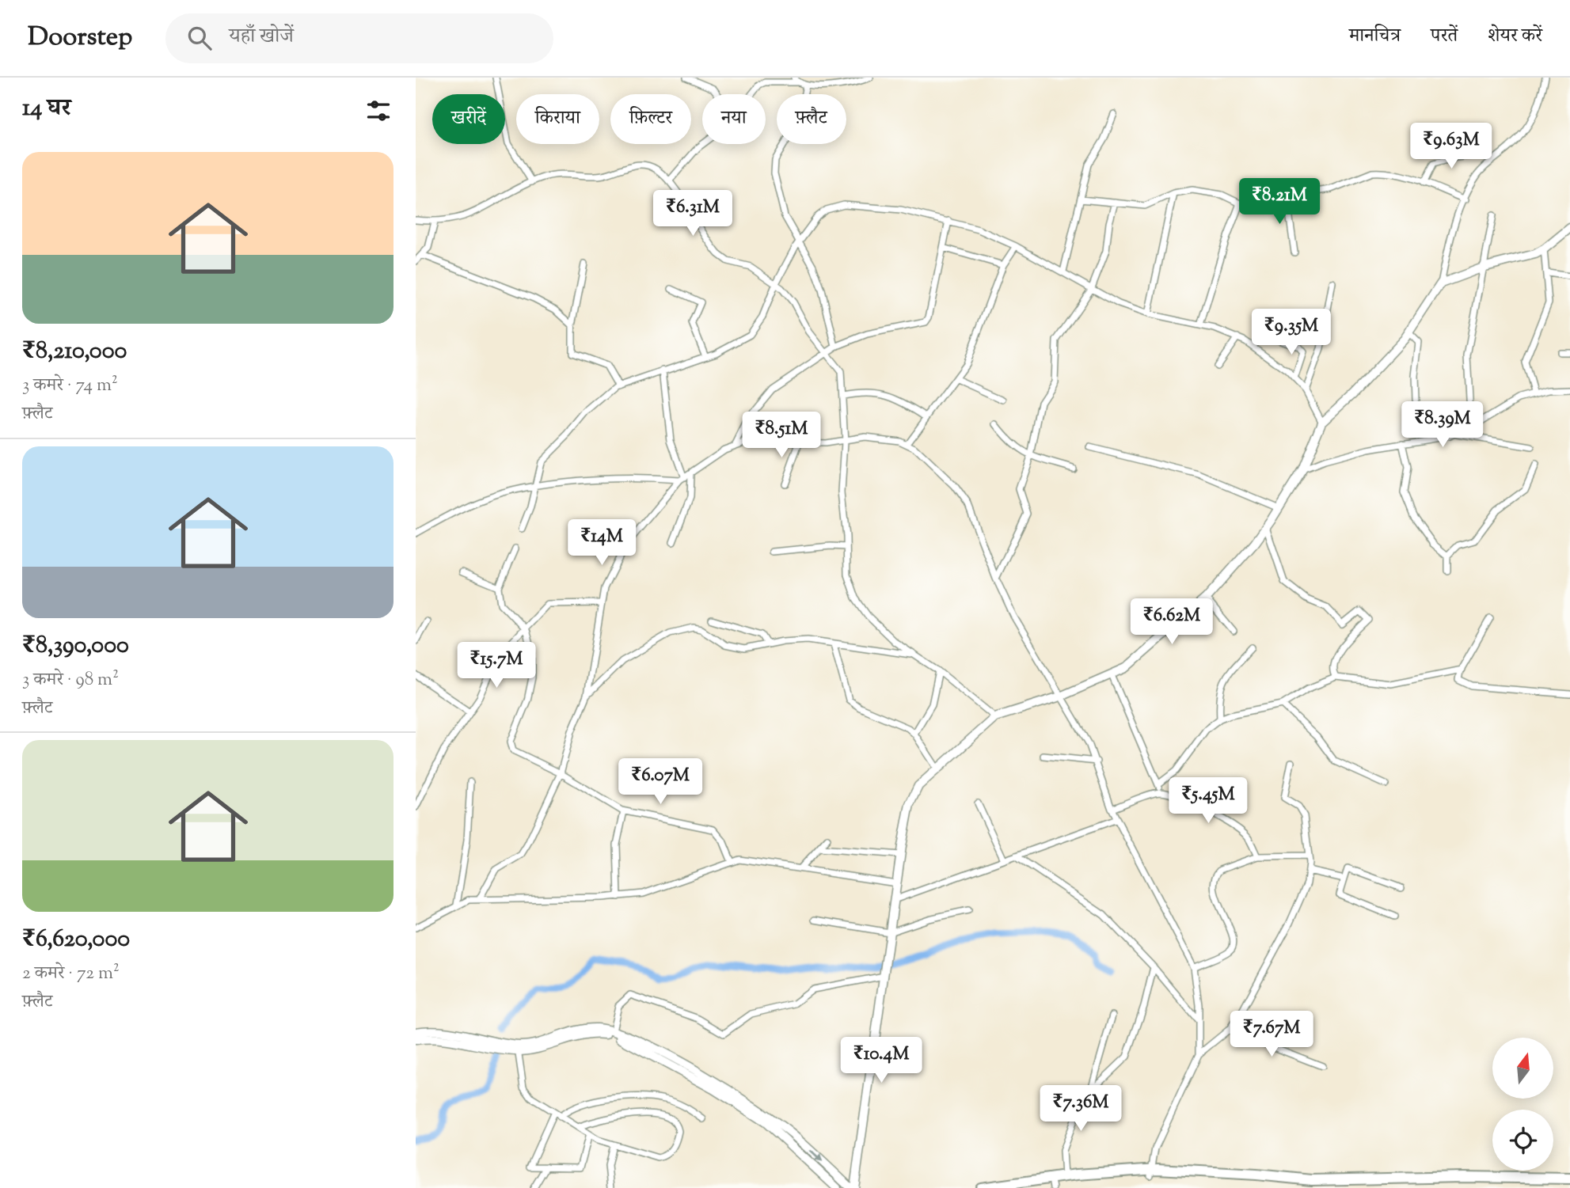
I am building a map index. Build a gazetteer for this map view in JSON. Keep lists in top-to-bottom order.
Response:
{
  "north": "top",
  "page": {
    "header": "Doorstep",
    "search": "यहाँ खोजें",
    "nav": ["मानचित्र", "परतें", "शेयर करें"],
    "heading": "14 घर",
    "chip": [
      "खरीदें",
      "किराया",
      "फ़िल्टर",
      "नया",
      "फ़्लैट"
    ],
    "price": [
      "₹9.63M",
      "₹8.21M",
      "₹6.31M",
      "₹9.35M",
      "₹8.39M",
      "₹8.51M",
      "₹14M",
      "₹6.62M",
      "₹15.7M",
      "₹6.07M",
      "₹5.45M",
      "₹7.67M",
      "₹10.4M",
      "₹7.36M"
    ],
    "list": [
      {
        "name": "₹8,210,000",
        "note": "3 कमरे · 74 m² · फ़्लैट"
      },
      {
        "name": "₹8,390,000",
        "note": "3 कमरे · 98 m² · फ़्लैट"
      },
      {
        "name": "₹6,620,000",
        "note": "2 कमरे · 72 m² · फ़्लैट"
      }
    ]
  }
}
